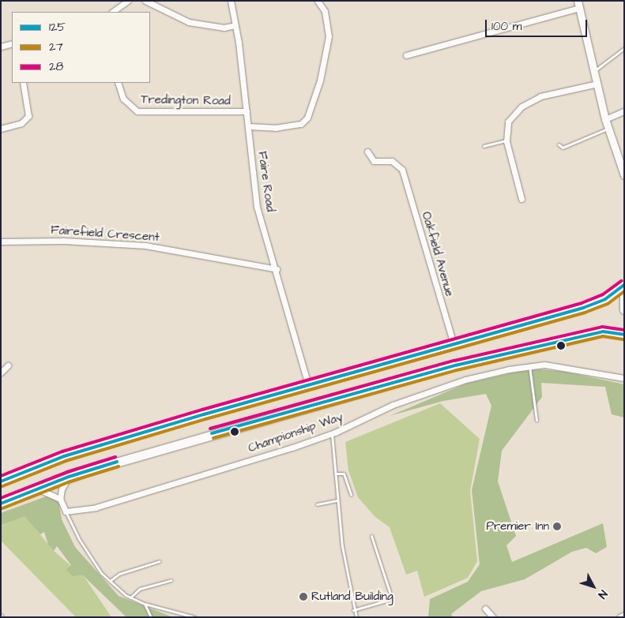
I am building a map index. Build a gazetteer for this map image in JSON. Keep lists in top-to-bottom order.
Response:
{
  "streets": {
    "street": [
      "Tredington Road",
      "Faire Road",
      "Fairefield Crescent",
      "Oakfield Avenue",
      "Championship Way"
    ]
  },
  "crossings": [
    ["Tredington Road", "Faire Road"],
    ["Faire Road", "Fairefield Crescent"]
  ],
  "places": ["Premier Inn", "Rutland Building"],
  "lines": ["transit line 28", "transit line 125", "transit line 27"],
  "legend": ["125", "27", "28"],
  "scale_bar": "100 m",
  "north": "bottom right"
}
